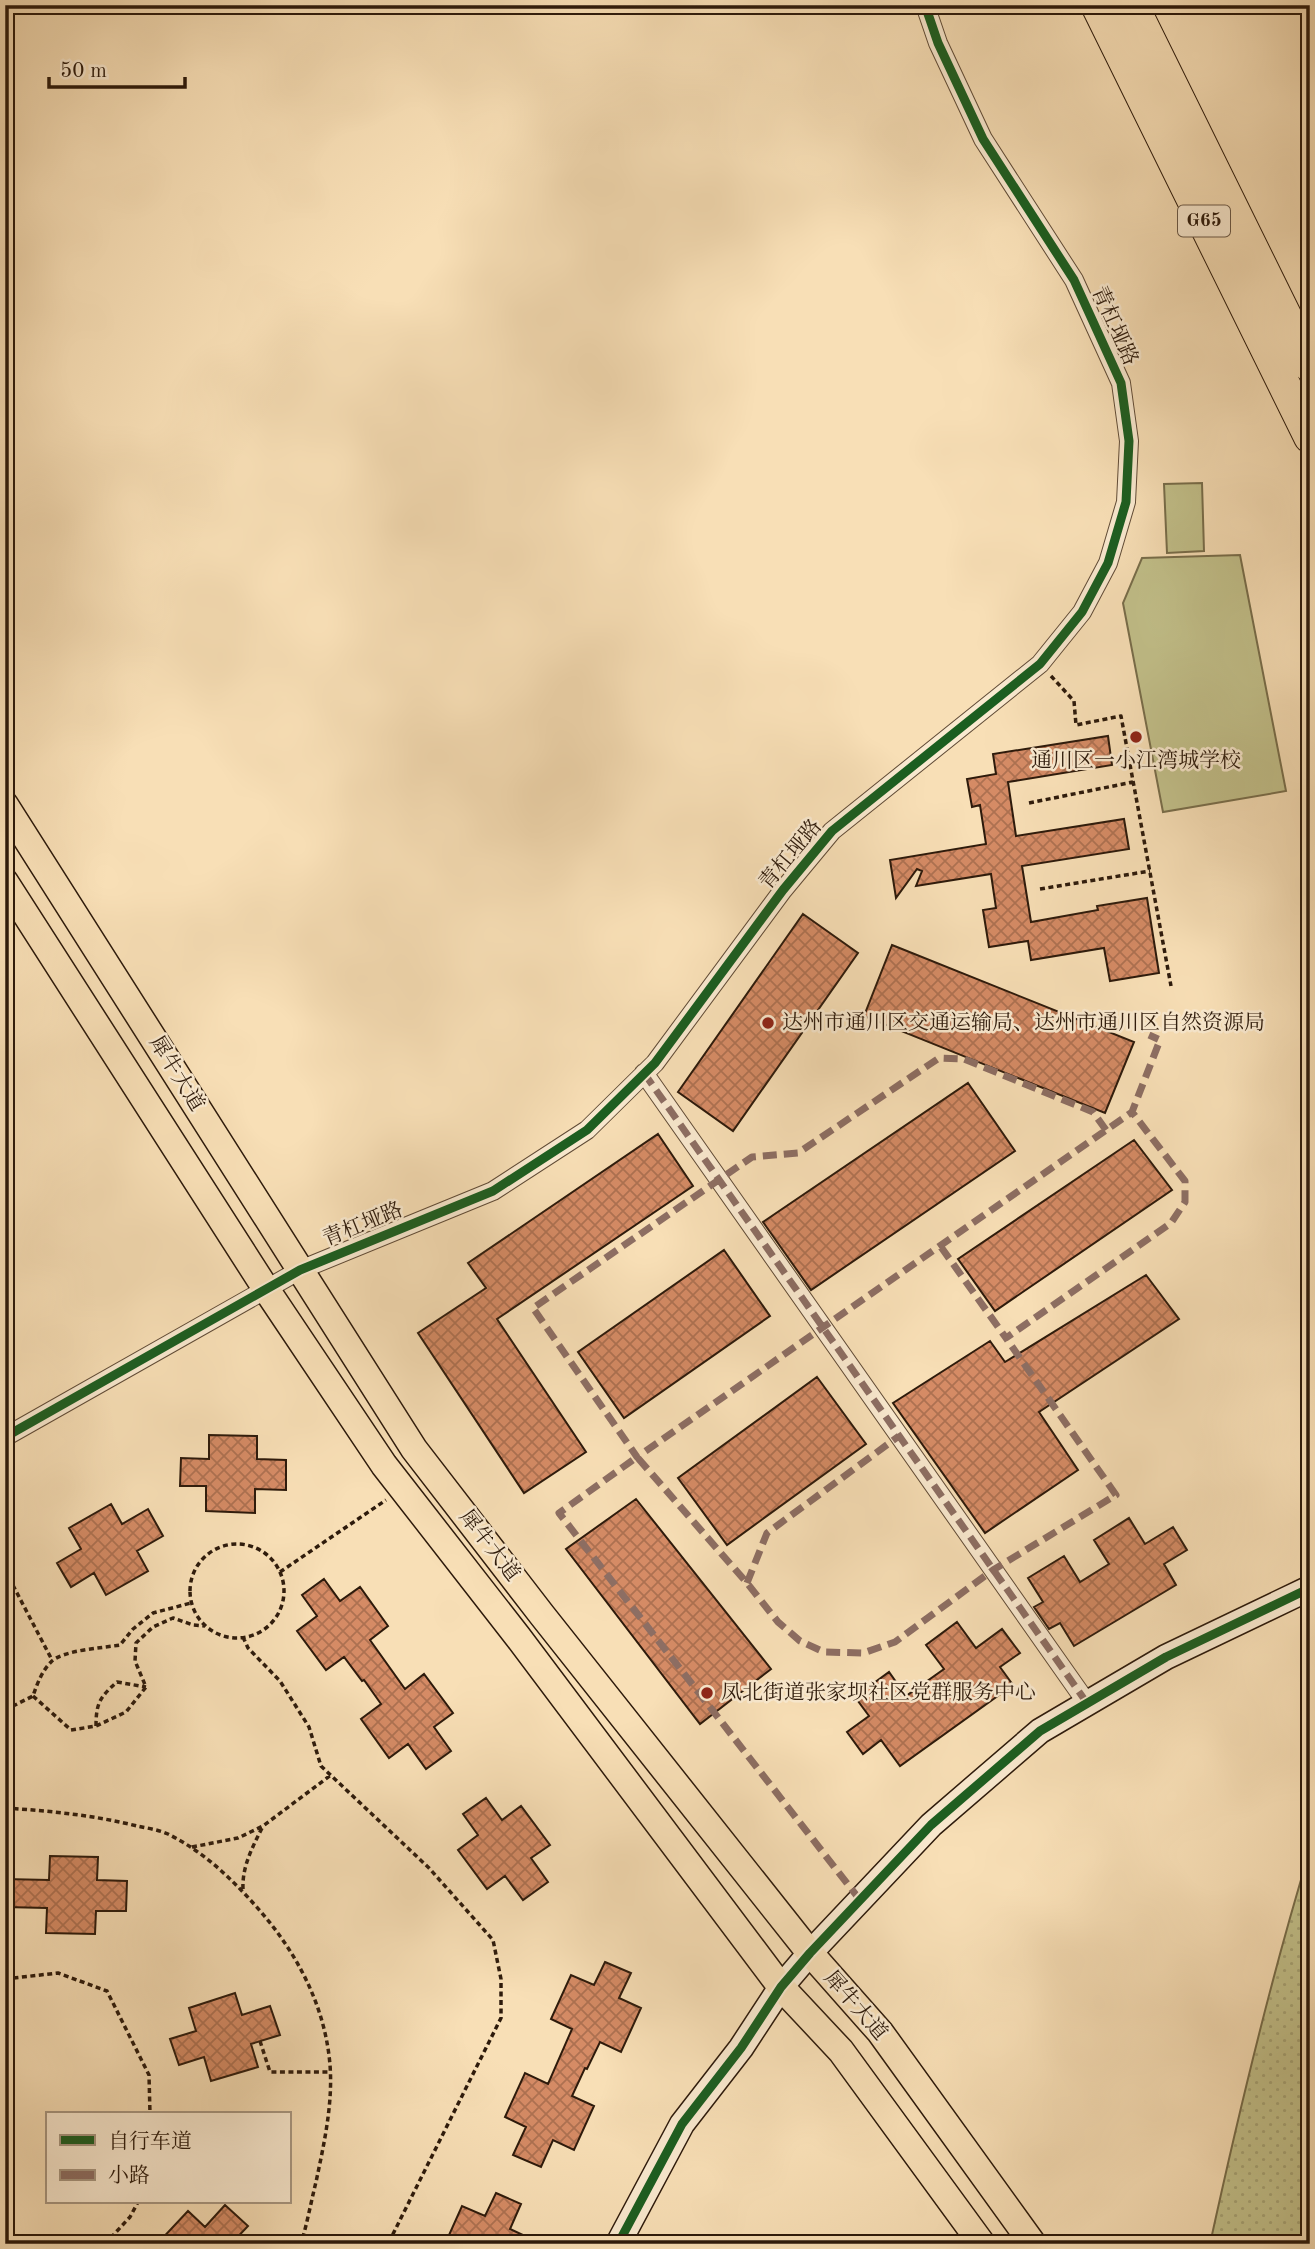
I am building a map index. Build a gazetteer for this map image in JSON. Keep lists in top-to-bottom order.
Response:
{
  "streets": {
    "highway": ["G65"],
    "main road": ["犀牛大道"],
    "street": ["青杠垭路"]
  },
  "crossings": [
    ["青杠垭路", "犀牛大道"]
  ],
  "places": ["通川区一小江湾城学校", "达州市通川区交通运输局、达州市通川区自然资源局", "凤北街道张家坝社区党群服务中心"],
  "legend": ["自行车道", "小路"],
  "scale_bar": "50 m"
}
